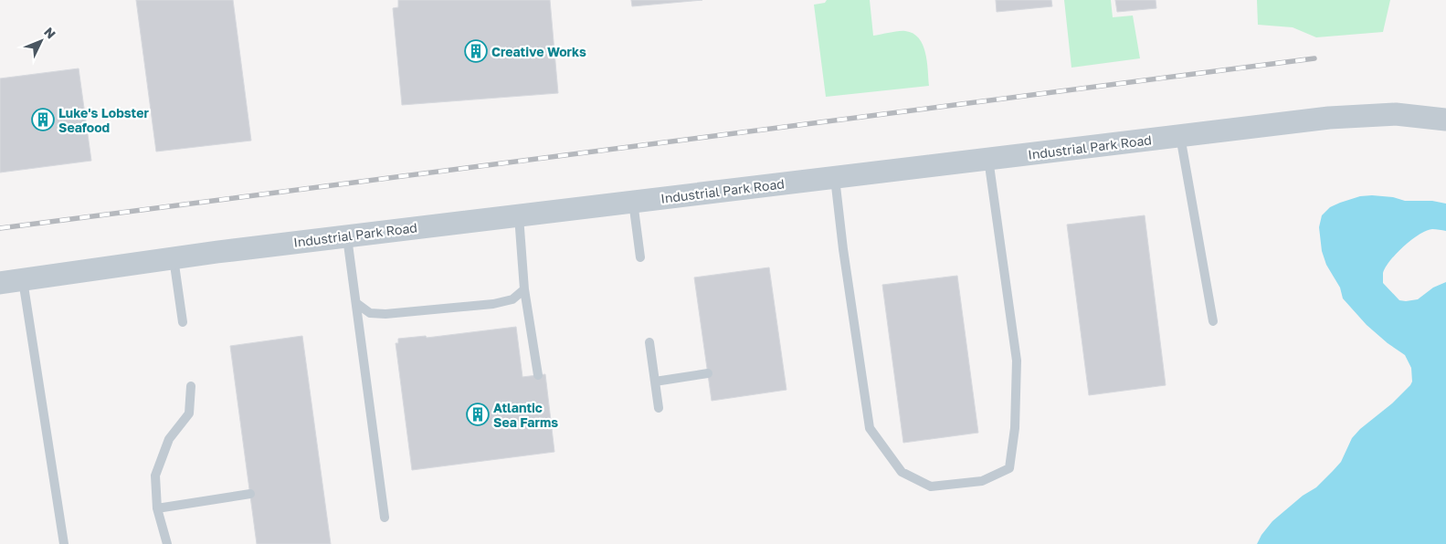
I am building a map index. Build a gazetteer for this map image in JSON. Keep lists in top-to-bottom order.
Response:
{
  "streets": {
    "street": ["Industrial Park Road"]
  },
  "places": {
    "building": ["Creative Works", "Luke's Lobster Seafood", "Atlantic Sea Farms"]
  },
  "north": "top right"
}
